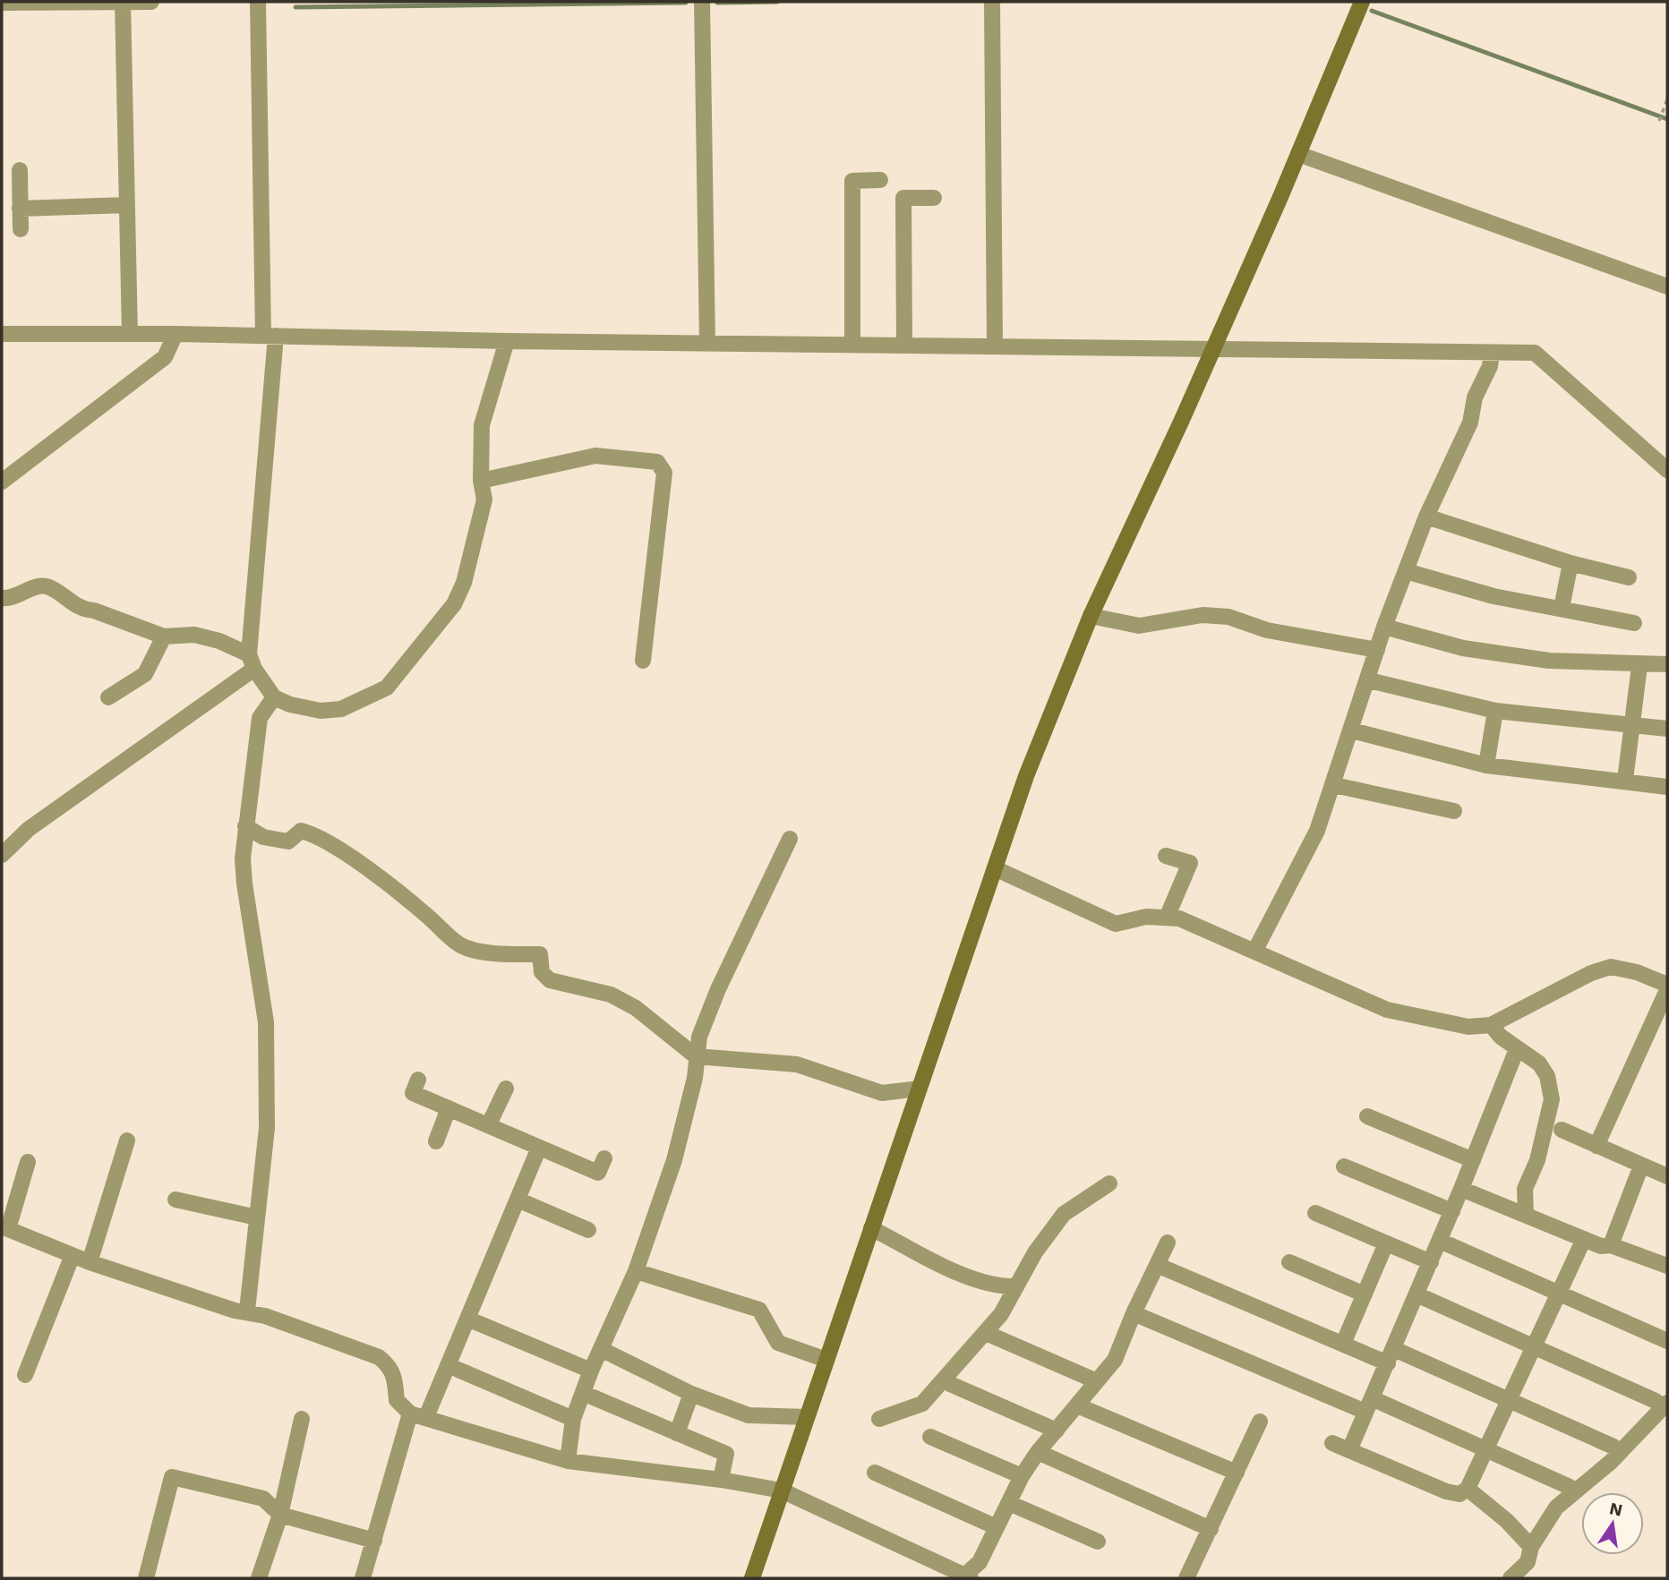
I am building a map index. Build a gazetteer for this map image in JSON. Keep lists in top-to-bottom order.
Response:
{
  "north": "top"
}
